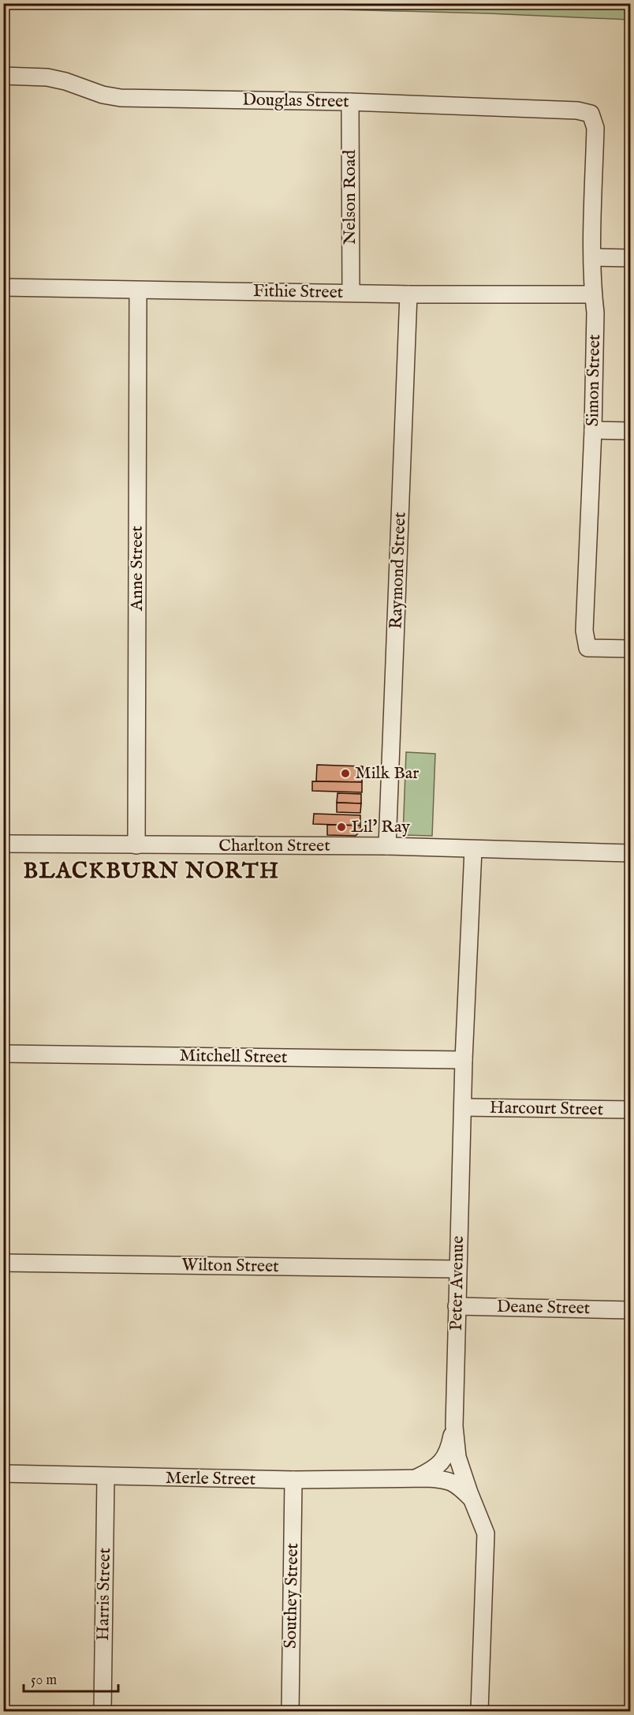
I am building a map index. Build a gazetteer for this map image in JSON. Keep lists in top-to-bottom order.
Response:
{
  "streets": {
    "street": [
      "Douglas Street",
      "Nelson Road",
      "Fithie Street",
      "Simon Street",
      "Anne Street",
      "Raymond Street",
      "Charlton Street",
      "Mitchell Street",
      "Harcourt Street",
      "Wilton Street",
      "Peter Avenue",
      "Deane Street",
      "Merle Street",
      "Harris Street",
      "Southey Street"
    ]
  },
  "crossings": [
    ["Douglas Street", "Nelson Road"],
    ["Douglas Street", "Simon Street"],
    ["Nelson Road", "Fithie Street"],
    ["Fithie Street", "Simon Street"],
    ["Fithie Street", "Anne Street"],
    ["Fithie Street", "Raymond Street"],
    ["Anne Street", "Charlton Street"],
    ["Raymond Street", "Charlton Street"],
    ["Charlton Street", "Peter Avenue"],
    ["Mitchell Street", "Peter Avenue"],
    ["Harcourt Street", "Peter Avenue"],
    ["Wilton Street", "Peter Avenue"],
    ["Peter Avenue", "Deane Street"],
    ["Peter Avenue", "Merle Street"],
    ["Merle Street", "Harris Street"],
    ["Merle Street", "Southey Street"]
  ],
  "districts": ["BLACKBURN NORTH"],
  "places": ["Milk Bar", "Lil' Ray"],
  "scale_bar": "50 m"
}
